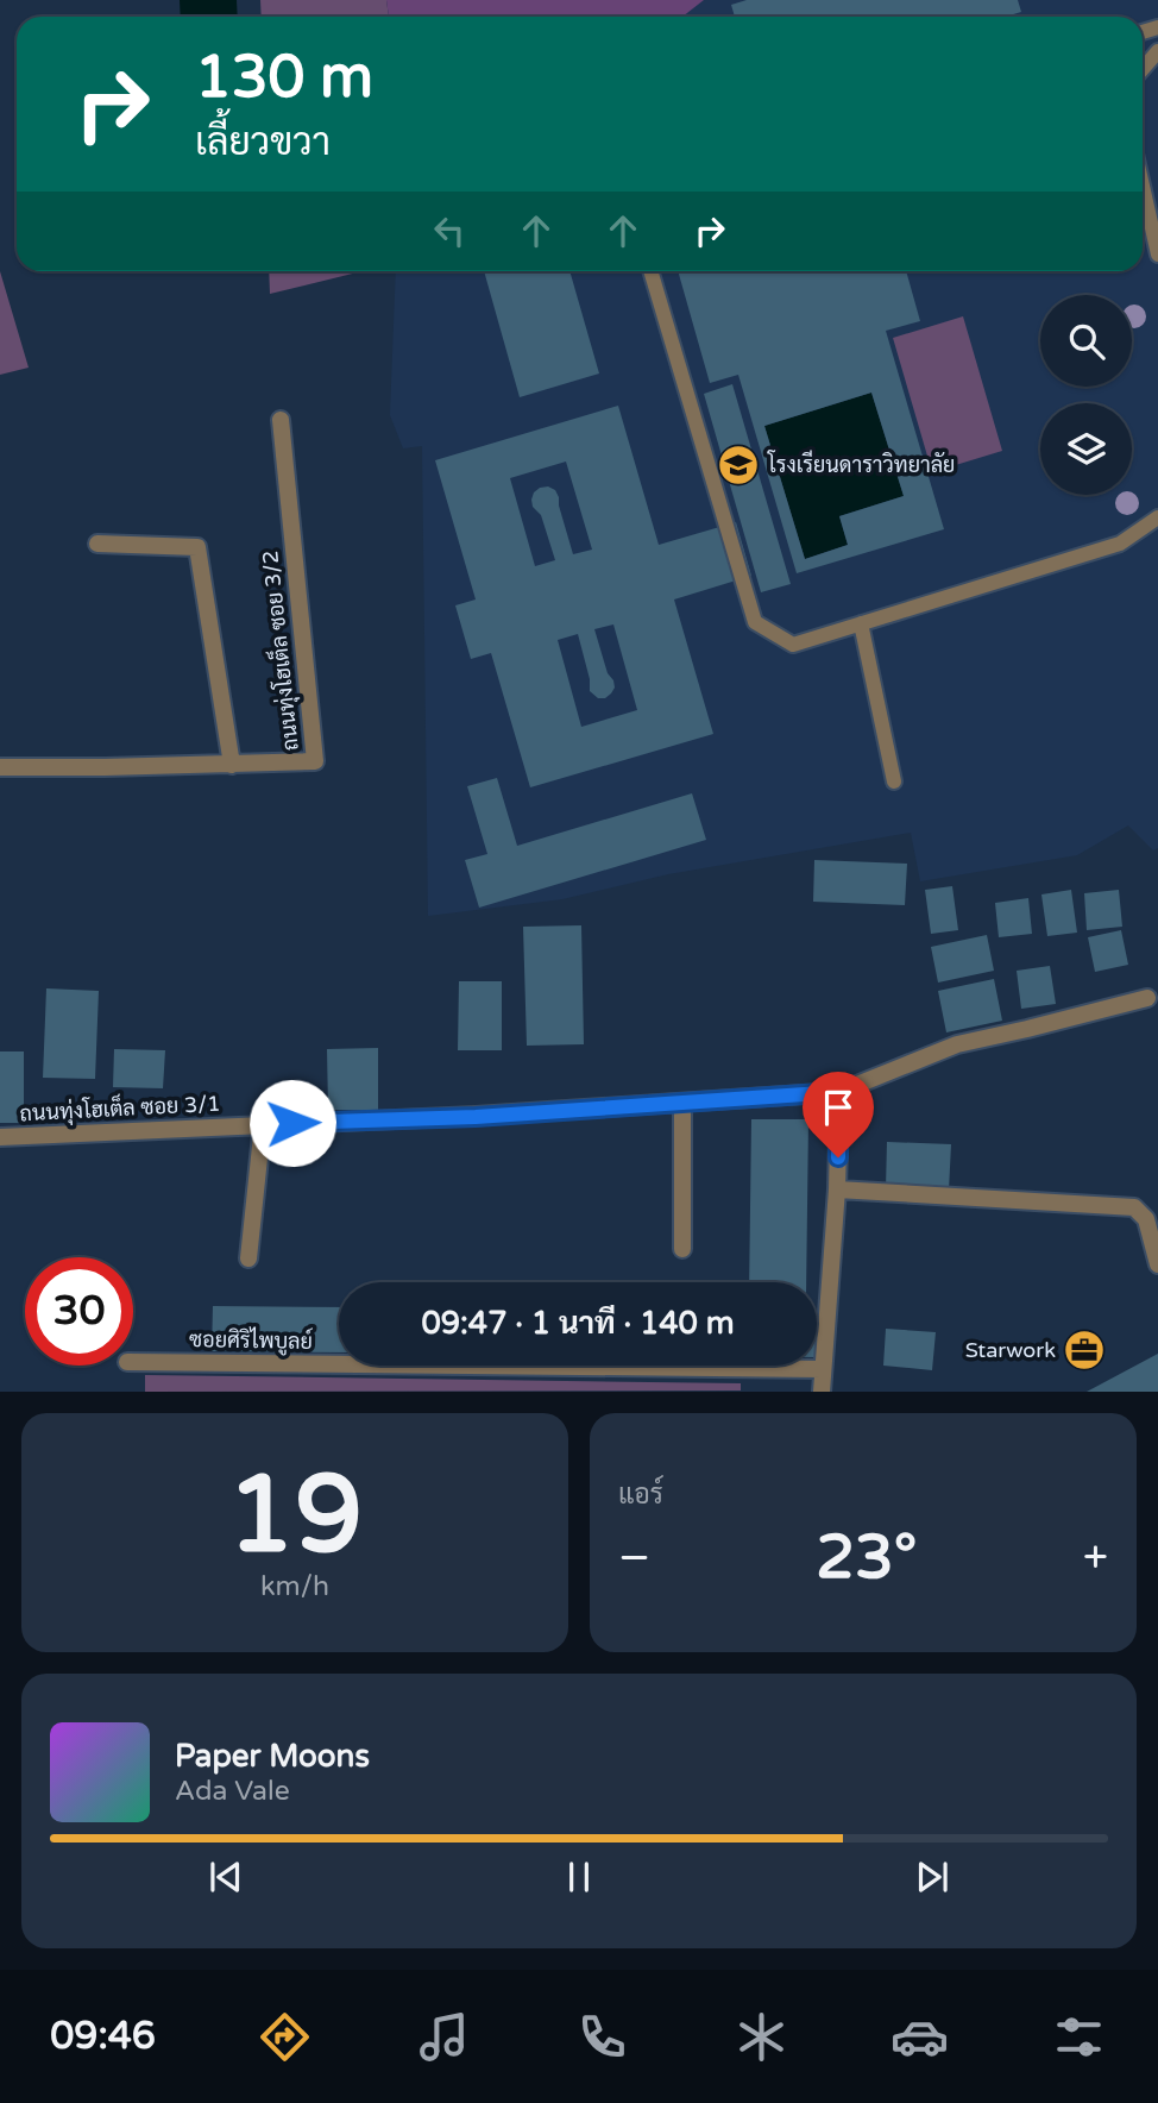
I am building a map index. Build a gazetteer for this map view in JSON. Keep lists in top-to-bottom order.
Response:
{
  "streets": {
    "street": ["ถนนทุ่งโฮเต็ล ซอย 3/2", "ถนนทุ่งโฮเต็ล ซอย 3/1", "ซอยศิริไพบูลย์"]
  },
  "places": {
    "school or university": ["โรงเรียนดาราวิทยาลัย"],
    "office": ["Starwork"]
  },
  "page": {
    "turn": ["130 m", "เลี้ยวขวา"],
    "limit": "30",
    "trip": "09:47 · 1 นาที · 140 m",
    "tile": [
      ["19", "km/h"],
      "แอร์"
    ],
    "heat": ["−", "23°", "+"],
    "song": ["Paper Moons", "Ada Vale"],
    "tabs": "09:46"
  }
}
